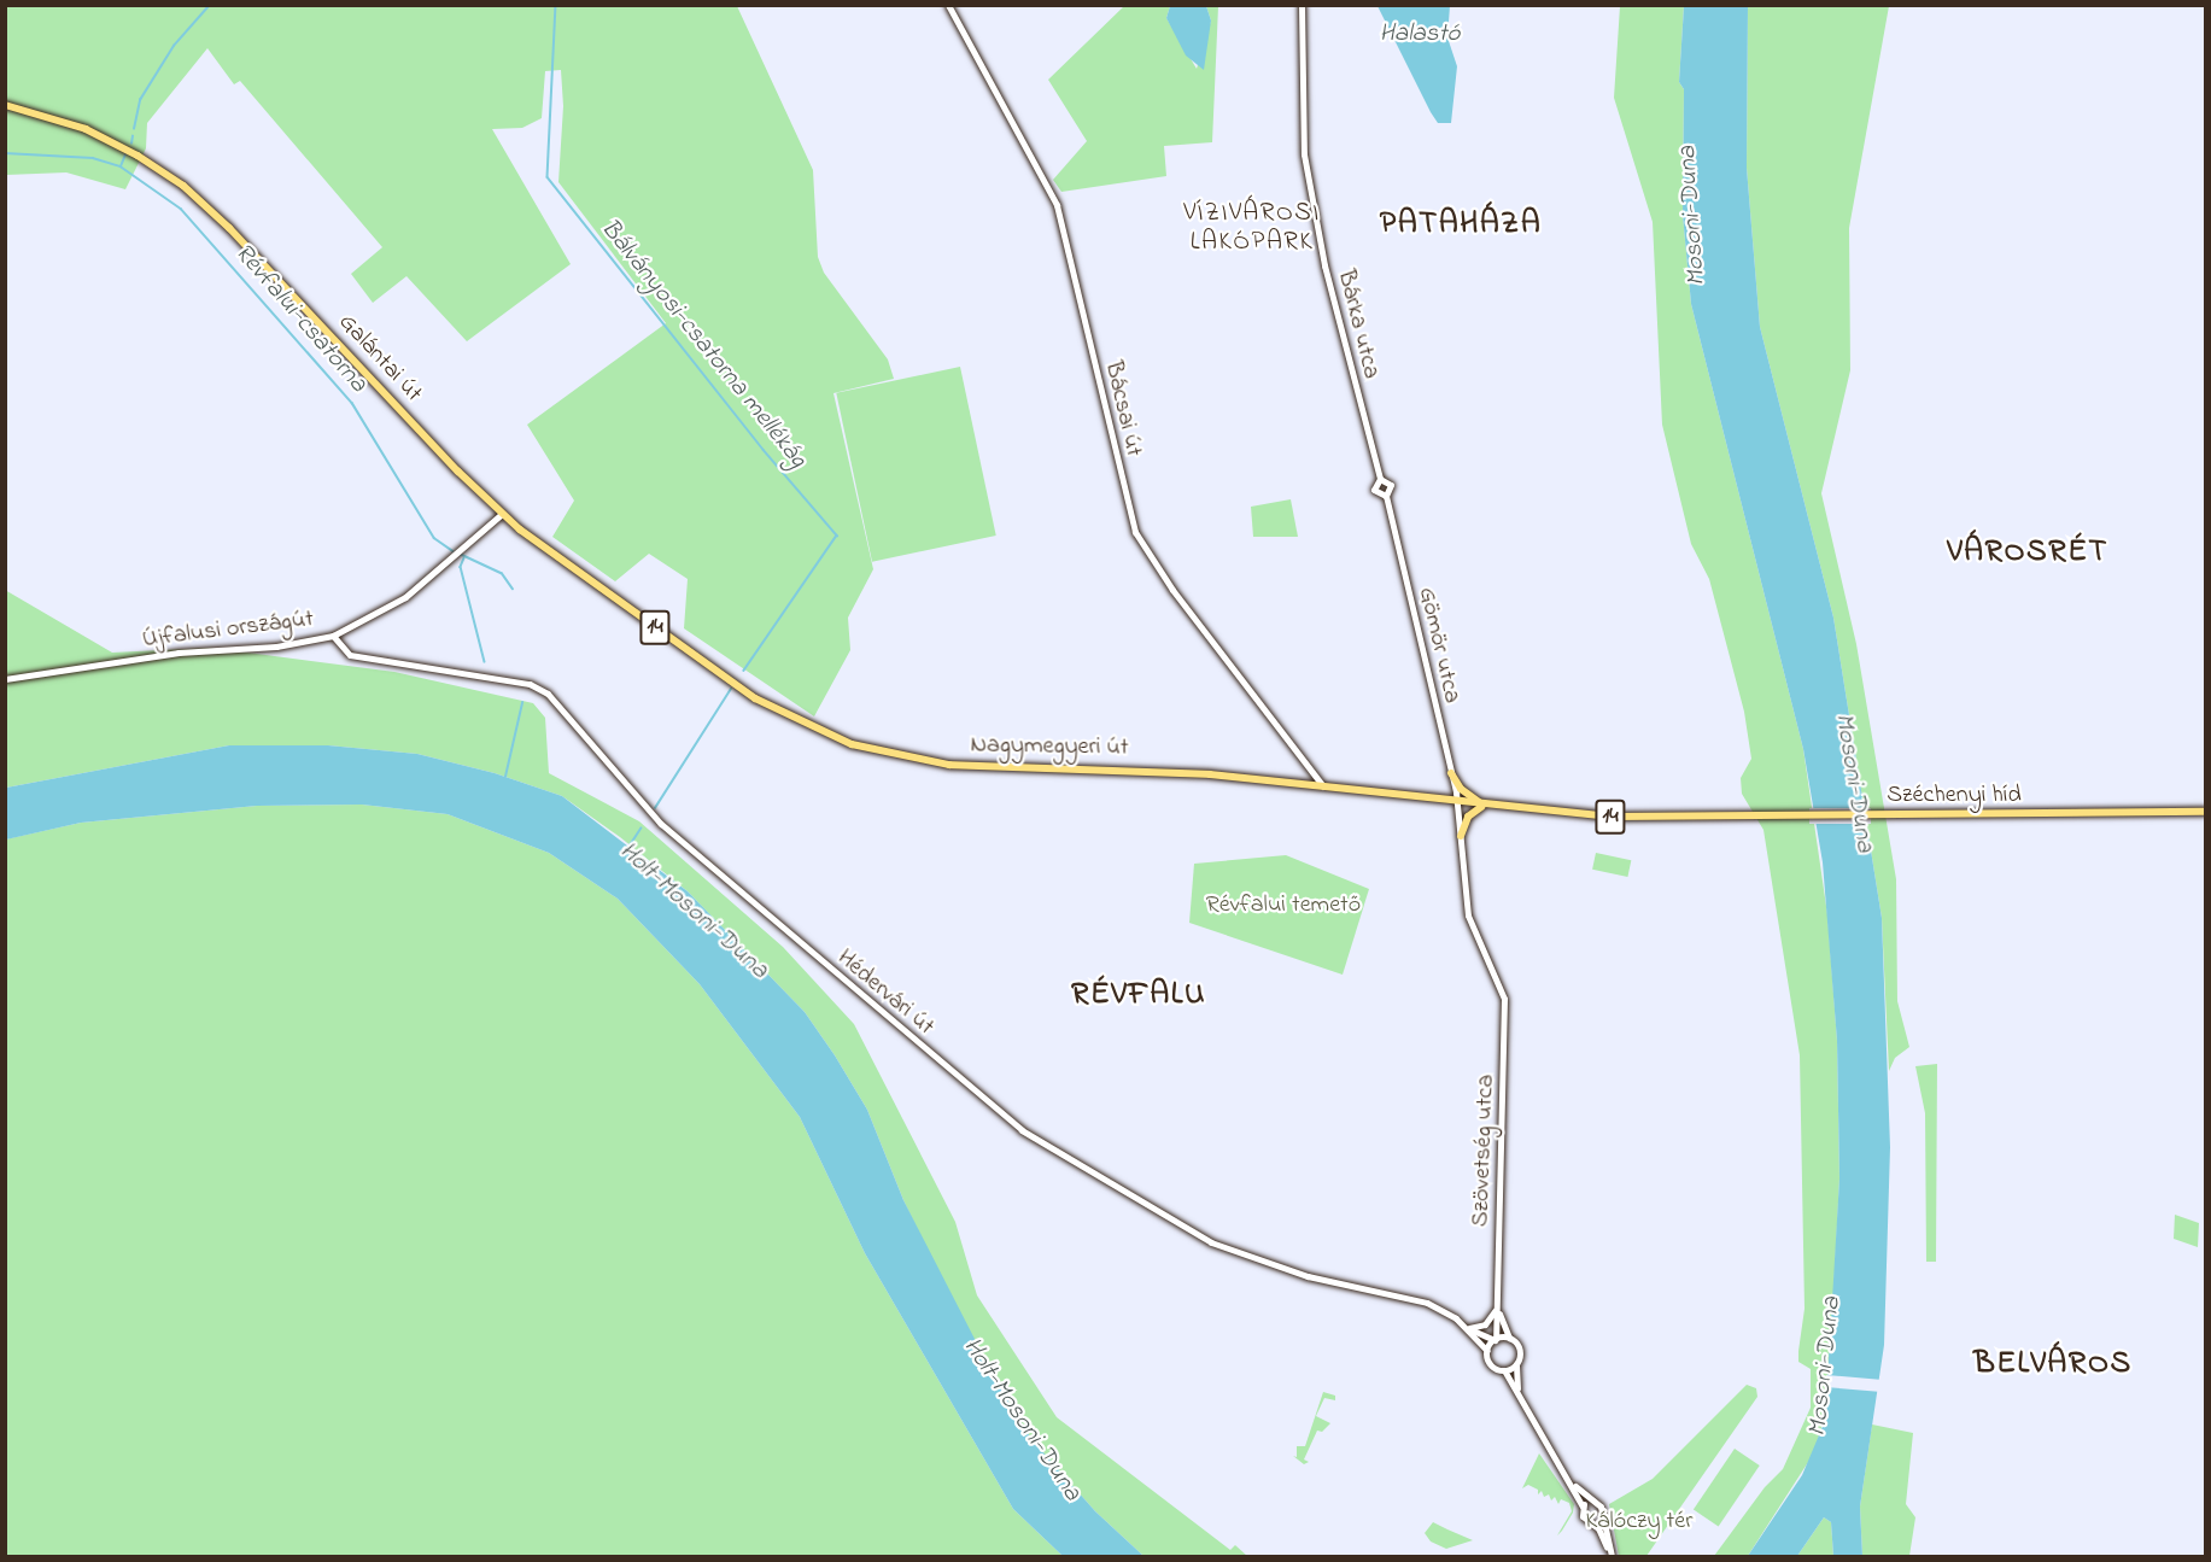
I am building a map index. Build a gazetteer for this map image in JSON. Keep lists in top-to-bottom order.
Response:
{
  "streets": {
    "main road": [
      "Galántai út",
      "14",
      "Nagymegyeri út",
      "Széchenyi híd"
    ],
    "street": [
      "Bárka utca",
      "Bácsai út",
      "Újfalusi országút",
      "Gömör utca",
      "Hédervári út",
      "Szövetség utca"
    ]
  },
  "crossings": [
    ["Galántai út", "Újfalusi országút"],
    ["Galántai út", "Nagymegyeri út"],
    ["Bácsai út", "Nagymegyeri út"],
    ["Újfalusi országút", "Nagymegyeri út"],
    ["Újfalusi országút", "Hédervári út"],
    ["Gömör utca", "Nagymegyeri út"],
    ["Gömör utca", "Szövetség utca"],
    ["Nagymegyeri út", "Széchenyi híd"],
    ["Hédervári út", "Szövetség utca"]
  ],
  "districts": [
    "VÍZIVÁROSI LAKÓPARK",
    "PATAHÁZA",
    "VÁROSRÉT",
    "RÉVFALU",
    "BELVÁROS"
  ],
  "water": [
    "Halastó",
    "Mosoni-Duna",
    "Révfalui-csatorna",
    "Bálványosi-csatorna mellékág",
    "Holt-Mosoni-Duna"
  ],
  "parks": ["Révfalui temető", "Kálóczy tér"]
}
